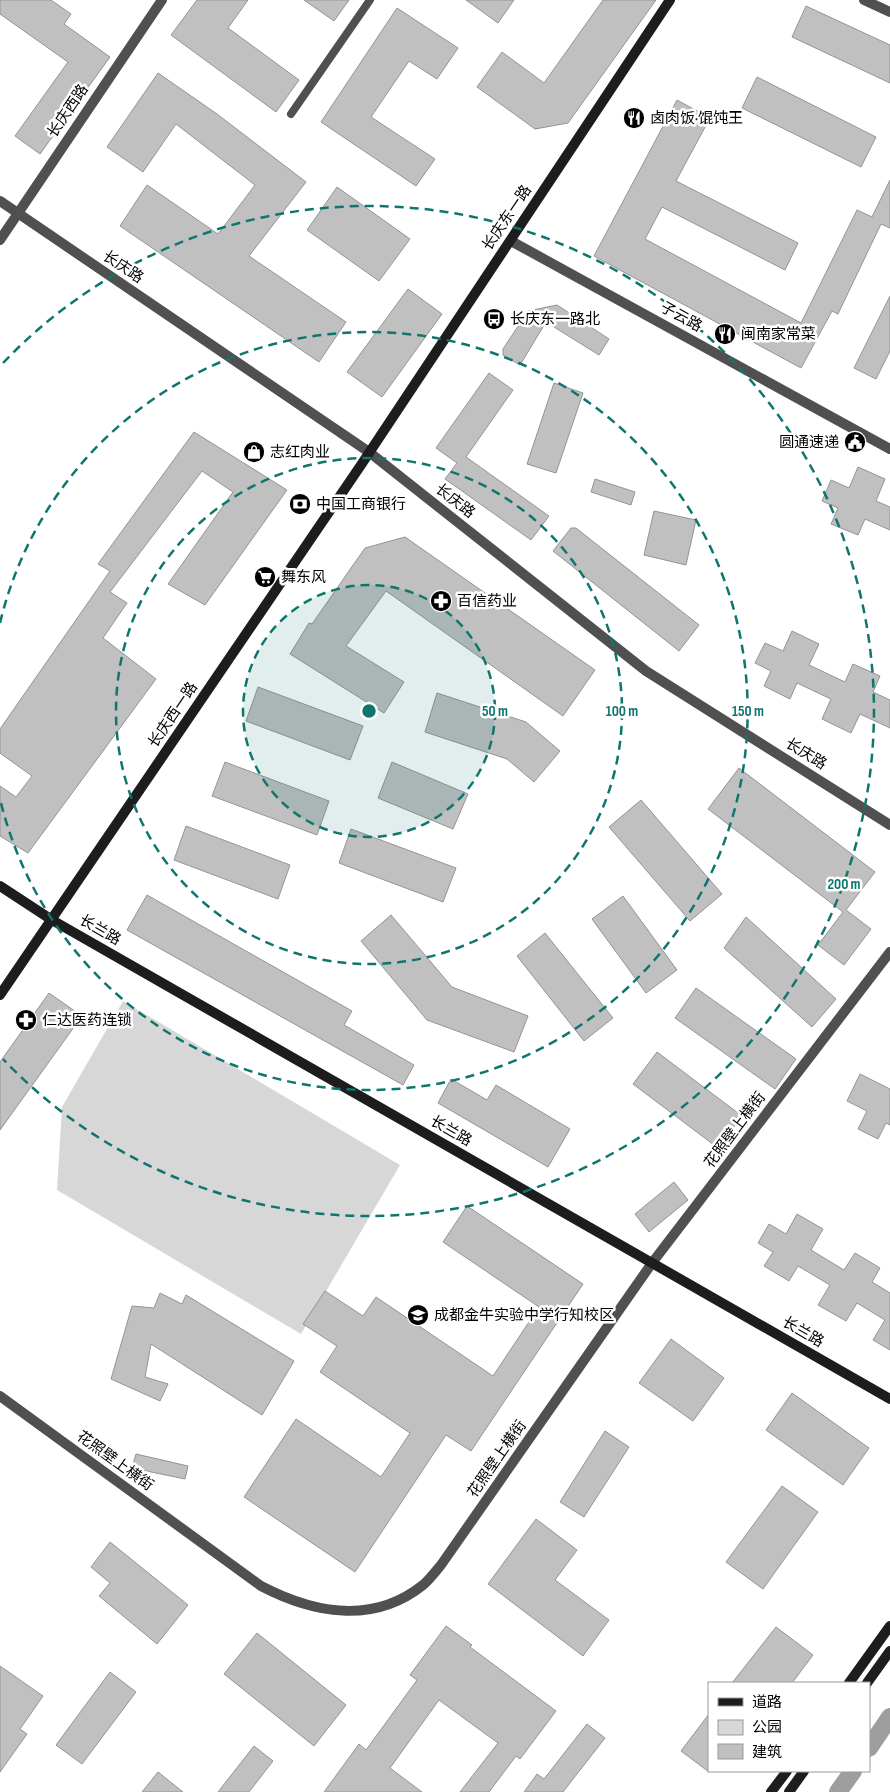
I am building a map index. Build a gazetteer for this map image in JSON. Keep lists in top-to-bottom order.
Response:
{
  "streets": {
    "main road": ["长庆东一路", "长庆西一路", "长兰路"],
    "street": [
      "长庆西路",
      "长庆路",
      "子云路",
      "花照壁上横街"
    ]
  },
  "crossings": [
    ["长庆西路", "长庆路"],
    ["长庆东一路", "长庆路"],
    ["长庆东一路", "子云路"],
    ["长庆东一路", "长庆西一路"],
    ["长庆路", "长庆西一路"],
    ["长庆西一路", "长兰路"],
    ["长兰路", "花照壁上横街"]
  ],
  "places": {
    "restaurant": ["卤肉饭·馄饨王", "闽南家常菜"],
    "bus stop": ["长庆东一路北"],
    "public building": ["圆通速递"],
    "shop": ["志红肉业"],
    "bank": ["中国工商银行"],
    "supermarket": ["舞东风"],
    "pharmacy": ["百信药业", "仁达医药连锁"],
    "school or university": ["成都金牛实验中学行知校区"]
  },
  "legend": ["道路", "公园", "建筑"],
  "rings": [
    "50 m",
    "100 m",
    "150 m",
    "200 m"
  ]
}
